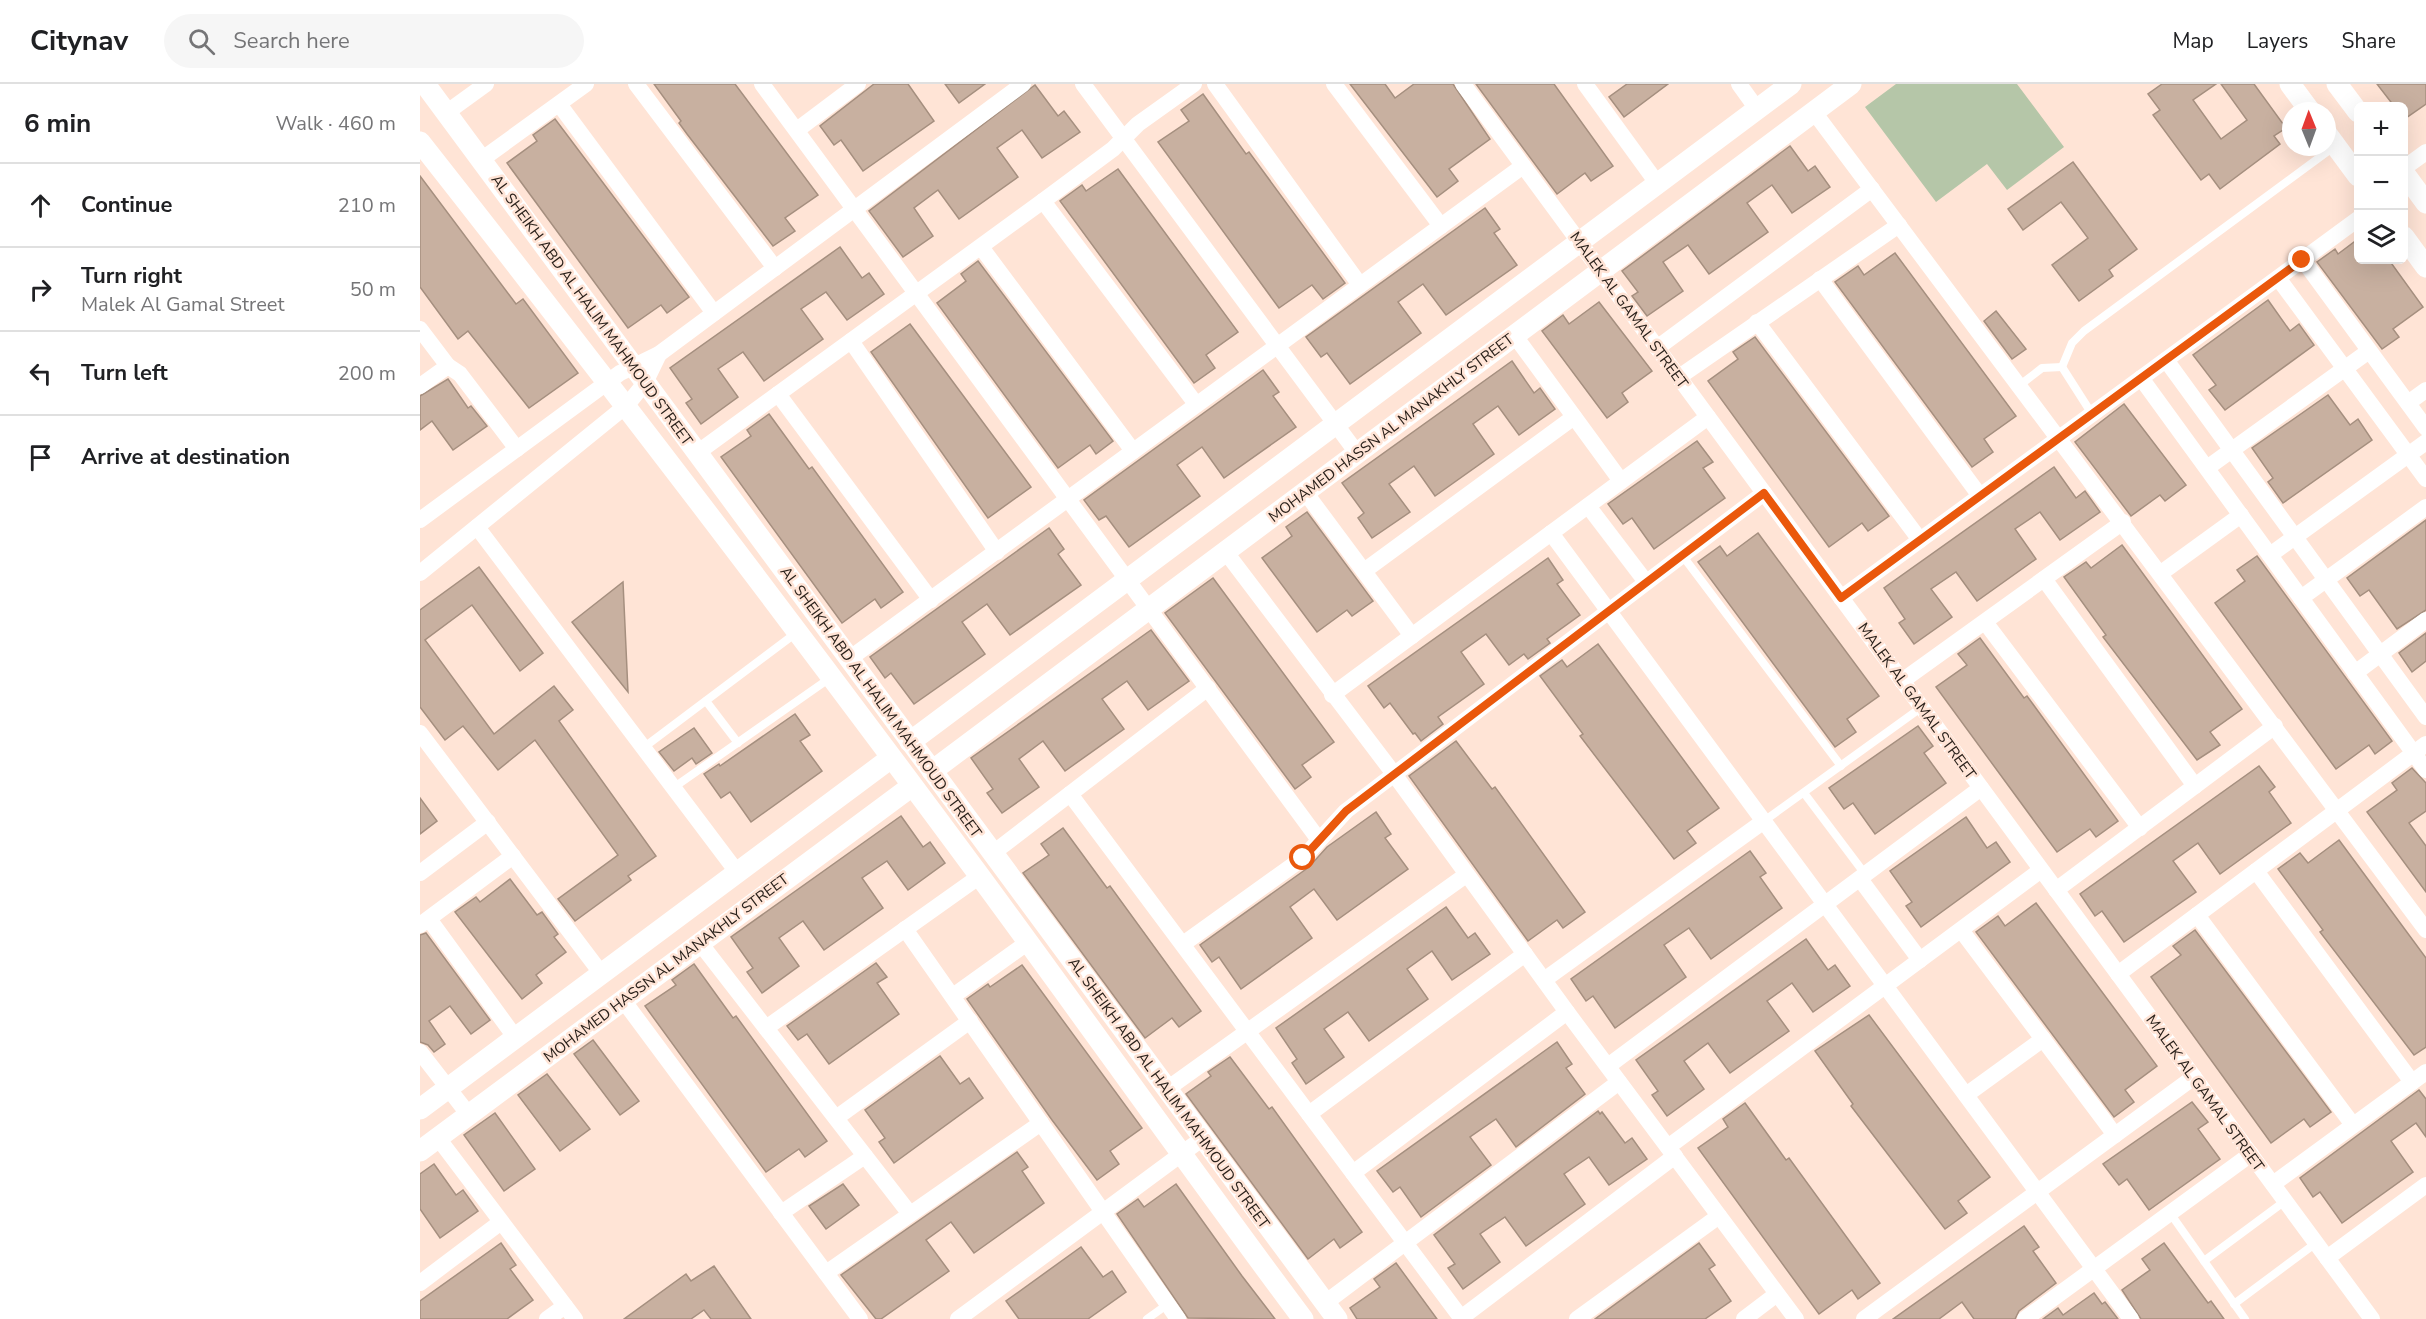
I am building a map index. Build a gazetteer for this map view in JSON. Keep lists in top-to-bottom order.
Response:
{
  "streets": {
    "street": ["AL SHEIKH ABD AL HALIM MAHMOUD STREET", "MALEK AL GAMAL STREET", "MOHAMED HASSN AL MANAKHLY STREET"]
  },
  "crossings": [
    ["AL SHEIKH ABD AL HALIM MAHMOUD STREET", "MOHAMED HASSN AL MANAKHLY STREET"],
    ["MALEK AL GAMAL STREET", "MOHAMED HASSN AL MANAKHLY STREET"]
  ],
  "north": "top",
  "page": {
    "header": "Citynav",
    "search": "Search here",
    "nav": ["Map", "Layers", "Share"],
    "heading": ["6 min", "Walk · 460 m"],
    "map_buttons": ["+", "−"],
    "list": [
      ["Continue", "210 m"],
      ["Turn right", "Malek Al Gamal Street", "50 m"],
      ["Turn left", "200 m"],
      "Arrive at destination"
    ]
  }
}
